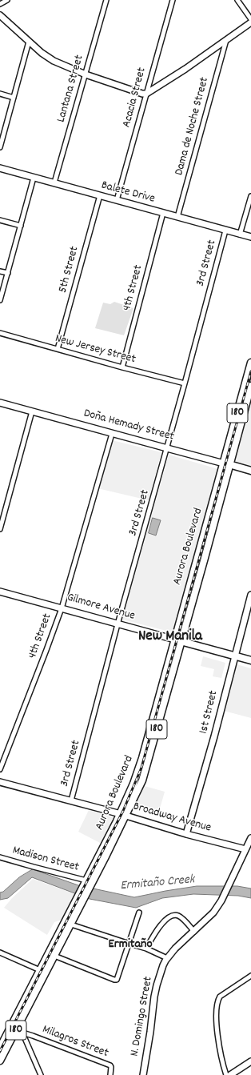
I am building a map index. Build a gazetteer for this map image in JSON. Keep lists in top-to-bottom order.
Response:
{
  "streets": {
    "main road": [
      "180",
      "Doña Hemady Street",
      "Aurora Boulevard",
      "Gilmore Avenue"
    ],
    "street": [
      "Lantana Street",
      "Acacia Street",
      "Dama de Noche Street",
      "Balete Drive",
      "3rd Street",
      "5th Street",
      "4th Street",
      "New Jersey Street",
      "1st Street",
      "Broadway Avenue",
      "Madison Street",
      "N. Domingo Street",
      "Milagros Street"
    ]
  },
  "crossings": [
    ["Lantana Street", "Balete Drive"],
    ["Acacia Street", "Balete Drive"],
    ["Dama de Noche Street", "Balete Drive"],
    ["Balete Drive", "3rd Street"],
    ["Balete Drive", "5th Street"],
    ["Balete Drive", "4th Street"],
    ["3rd Street", "New Jersey Street"],
    ["3rd Street", "Doña Hemady Street"],
    ["3rd Street", "Gilmore Avenue"],
    ["3rd Street", "Broadway Avenue"],
    ["5th Street", "New Jersey Street"],
    ["4th Street", "New Jersey Street"],
    ["4th Street", "Doña Hemady Street"],
    ["4th Street", "Gilmore Avenue"],
    ["Doña Hemady Street", "Aurora Boulevard"],
    ["Aurora Boulevard", "Gilmore Avenue"],
    ["Aurora Boulevard", "Broadway Avenue"],
    ["Aurora Boulevard", "Madison Street"],
    ["Aurora Boulevard", "Milagros Street"],
    ["Gilmore Avenue", "1st Street"],
    ["1st Street", "Broadway Avenue"],
    ["Broadway Avenue", "N. Domingo Street"]
  ],
  "districts": ["New Manila", "Ermitaño"],
  "water": ["Ermitaño Creek"]
}
